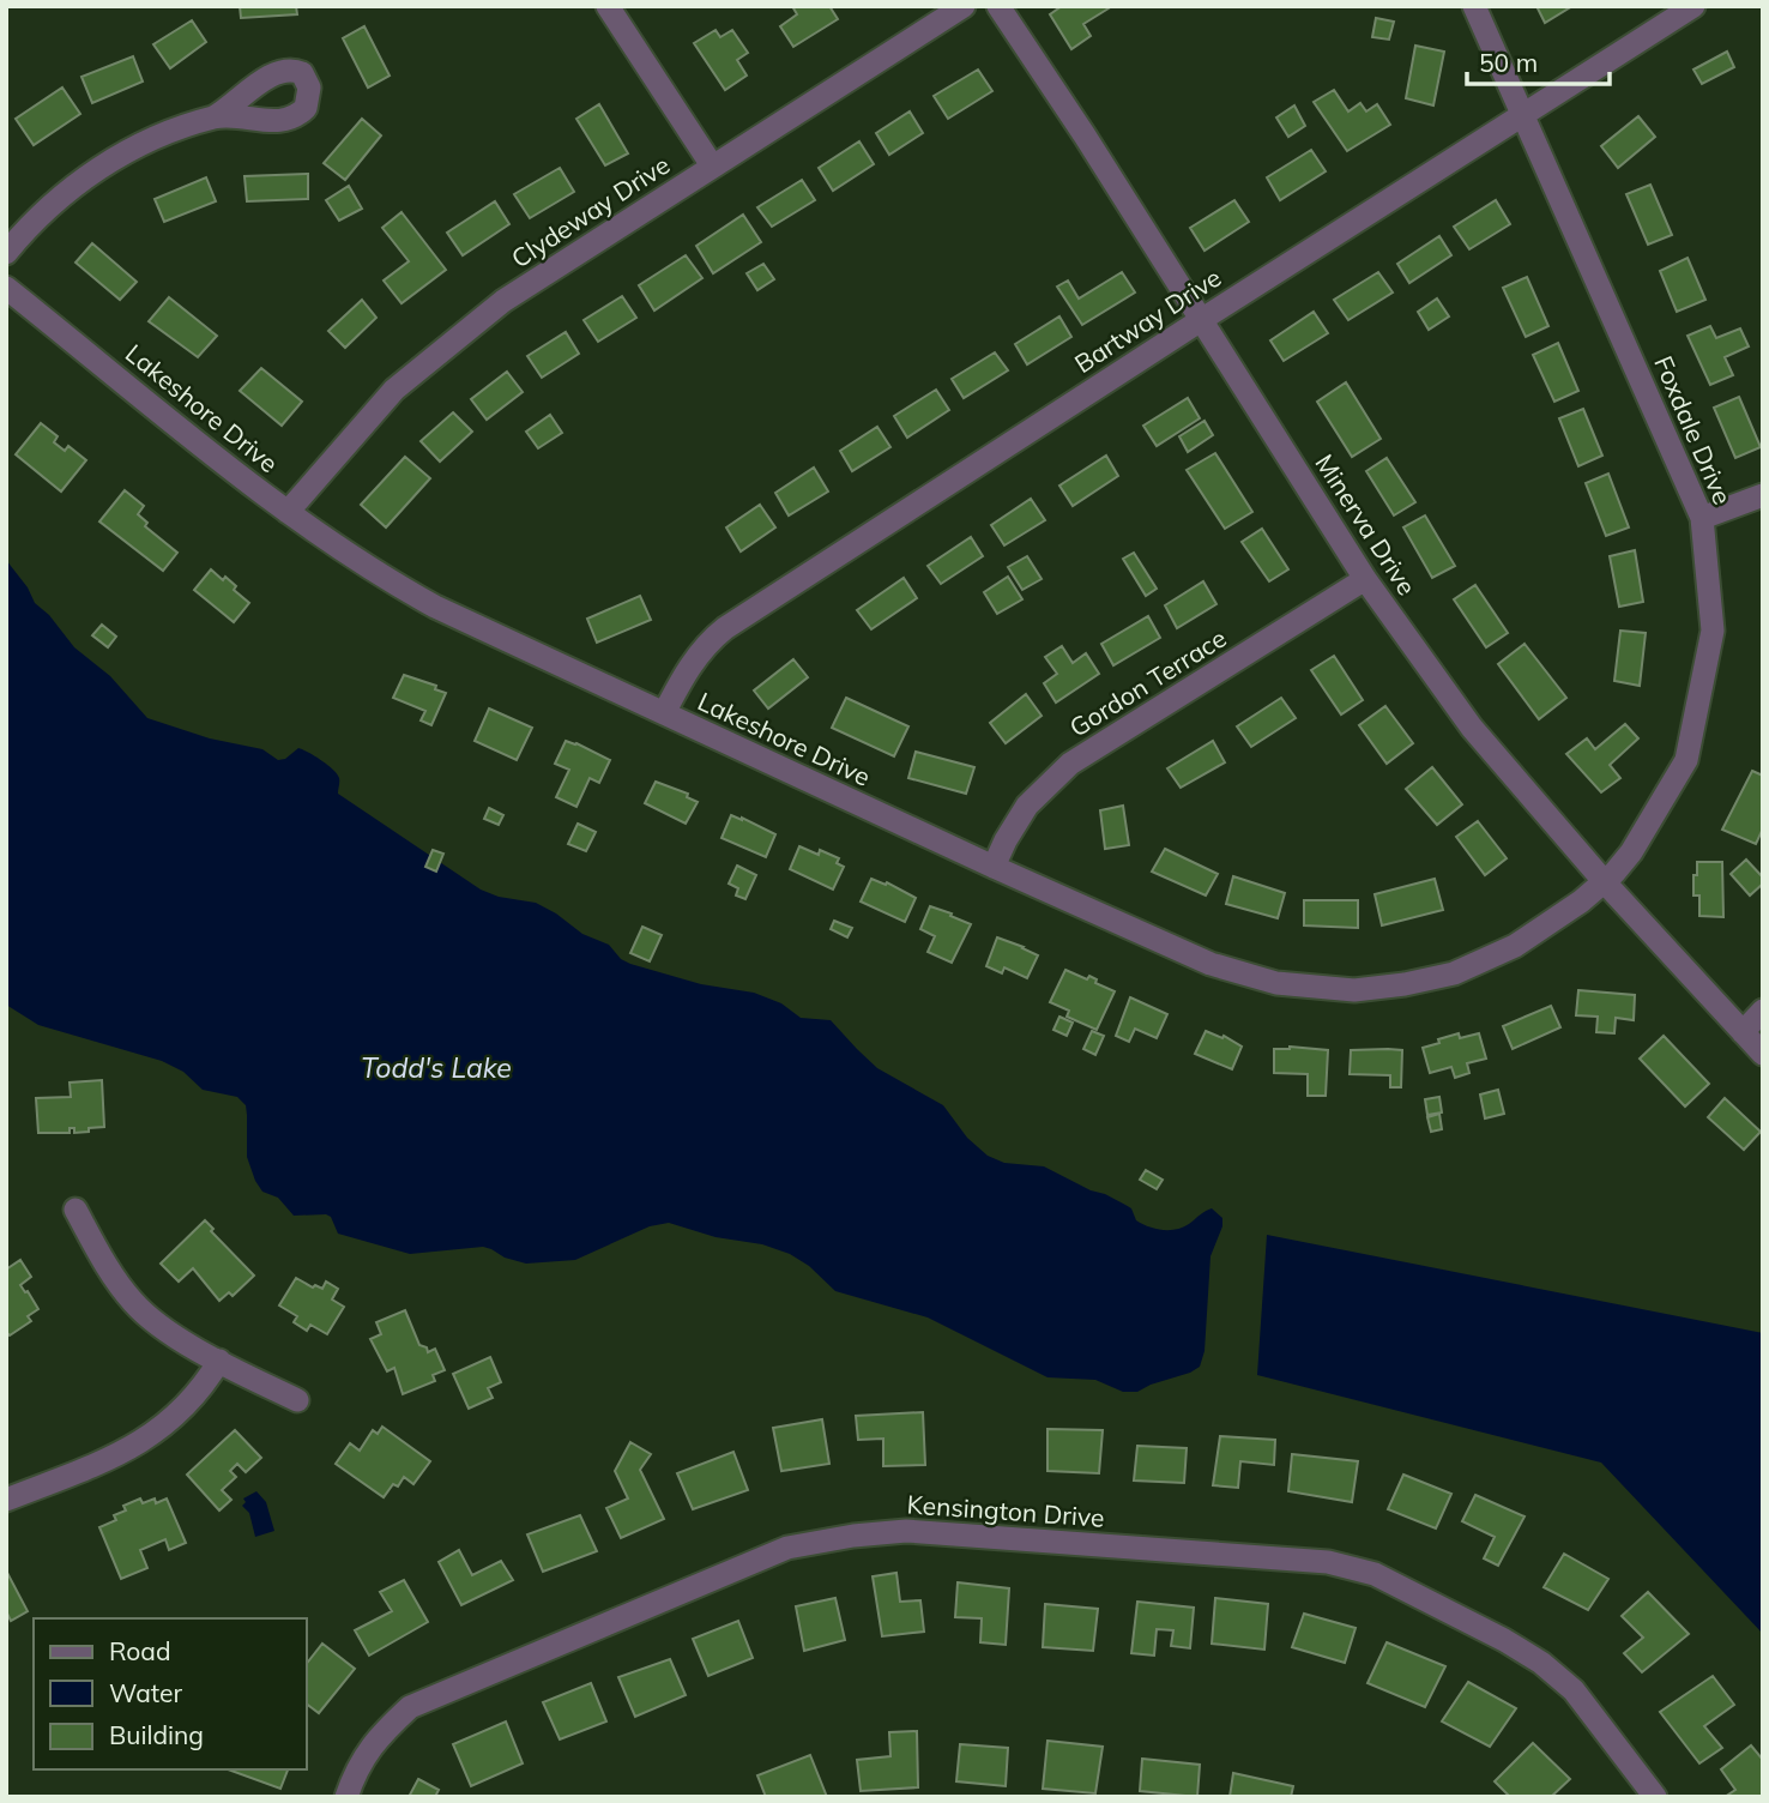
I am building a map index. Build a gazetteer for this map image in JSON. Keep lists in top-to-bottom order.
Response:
{
  "streets": {
    "street": [
      "Clydeway Drive",
      "Bartway Drive",
      "Lakeshore Drive",
      "Foxdale Drive",
      "Minerva Drive",
      "Gordon Terrace",
      "Kensington Drive"
    ]
  },
  "crossings": [
    ["Clydeway Drive", "Lakeshore Drive"],
    ["Bartway Drive", "Lakeshore Drive"],
    ["Bartway Drive", "Foxdale Drive"],
    ["Bartway Drive", "Minerva Drive"],
    ["Lakeshore Drive", "Foxdale Drive"],
    ["Lakeshore Drive", "Minerva Drive"],
    ["Lakeshore Drive", "Gordon Terrace"],
    ["Foxdale Drive", "Minerva Drive"],
    ["Minerva Drive", "Gordon Terrace"]
  ],
  "water": ["Todd's Lake"],
  "legend": ["Road", "Water", "Building"],
  "scale_bar": "50 m"
}
